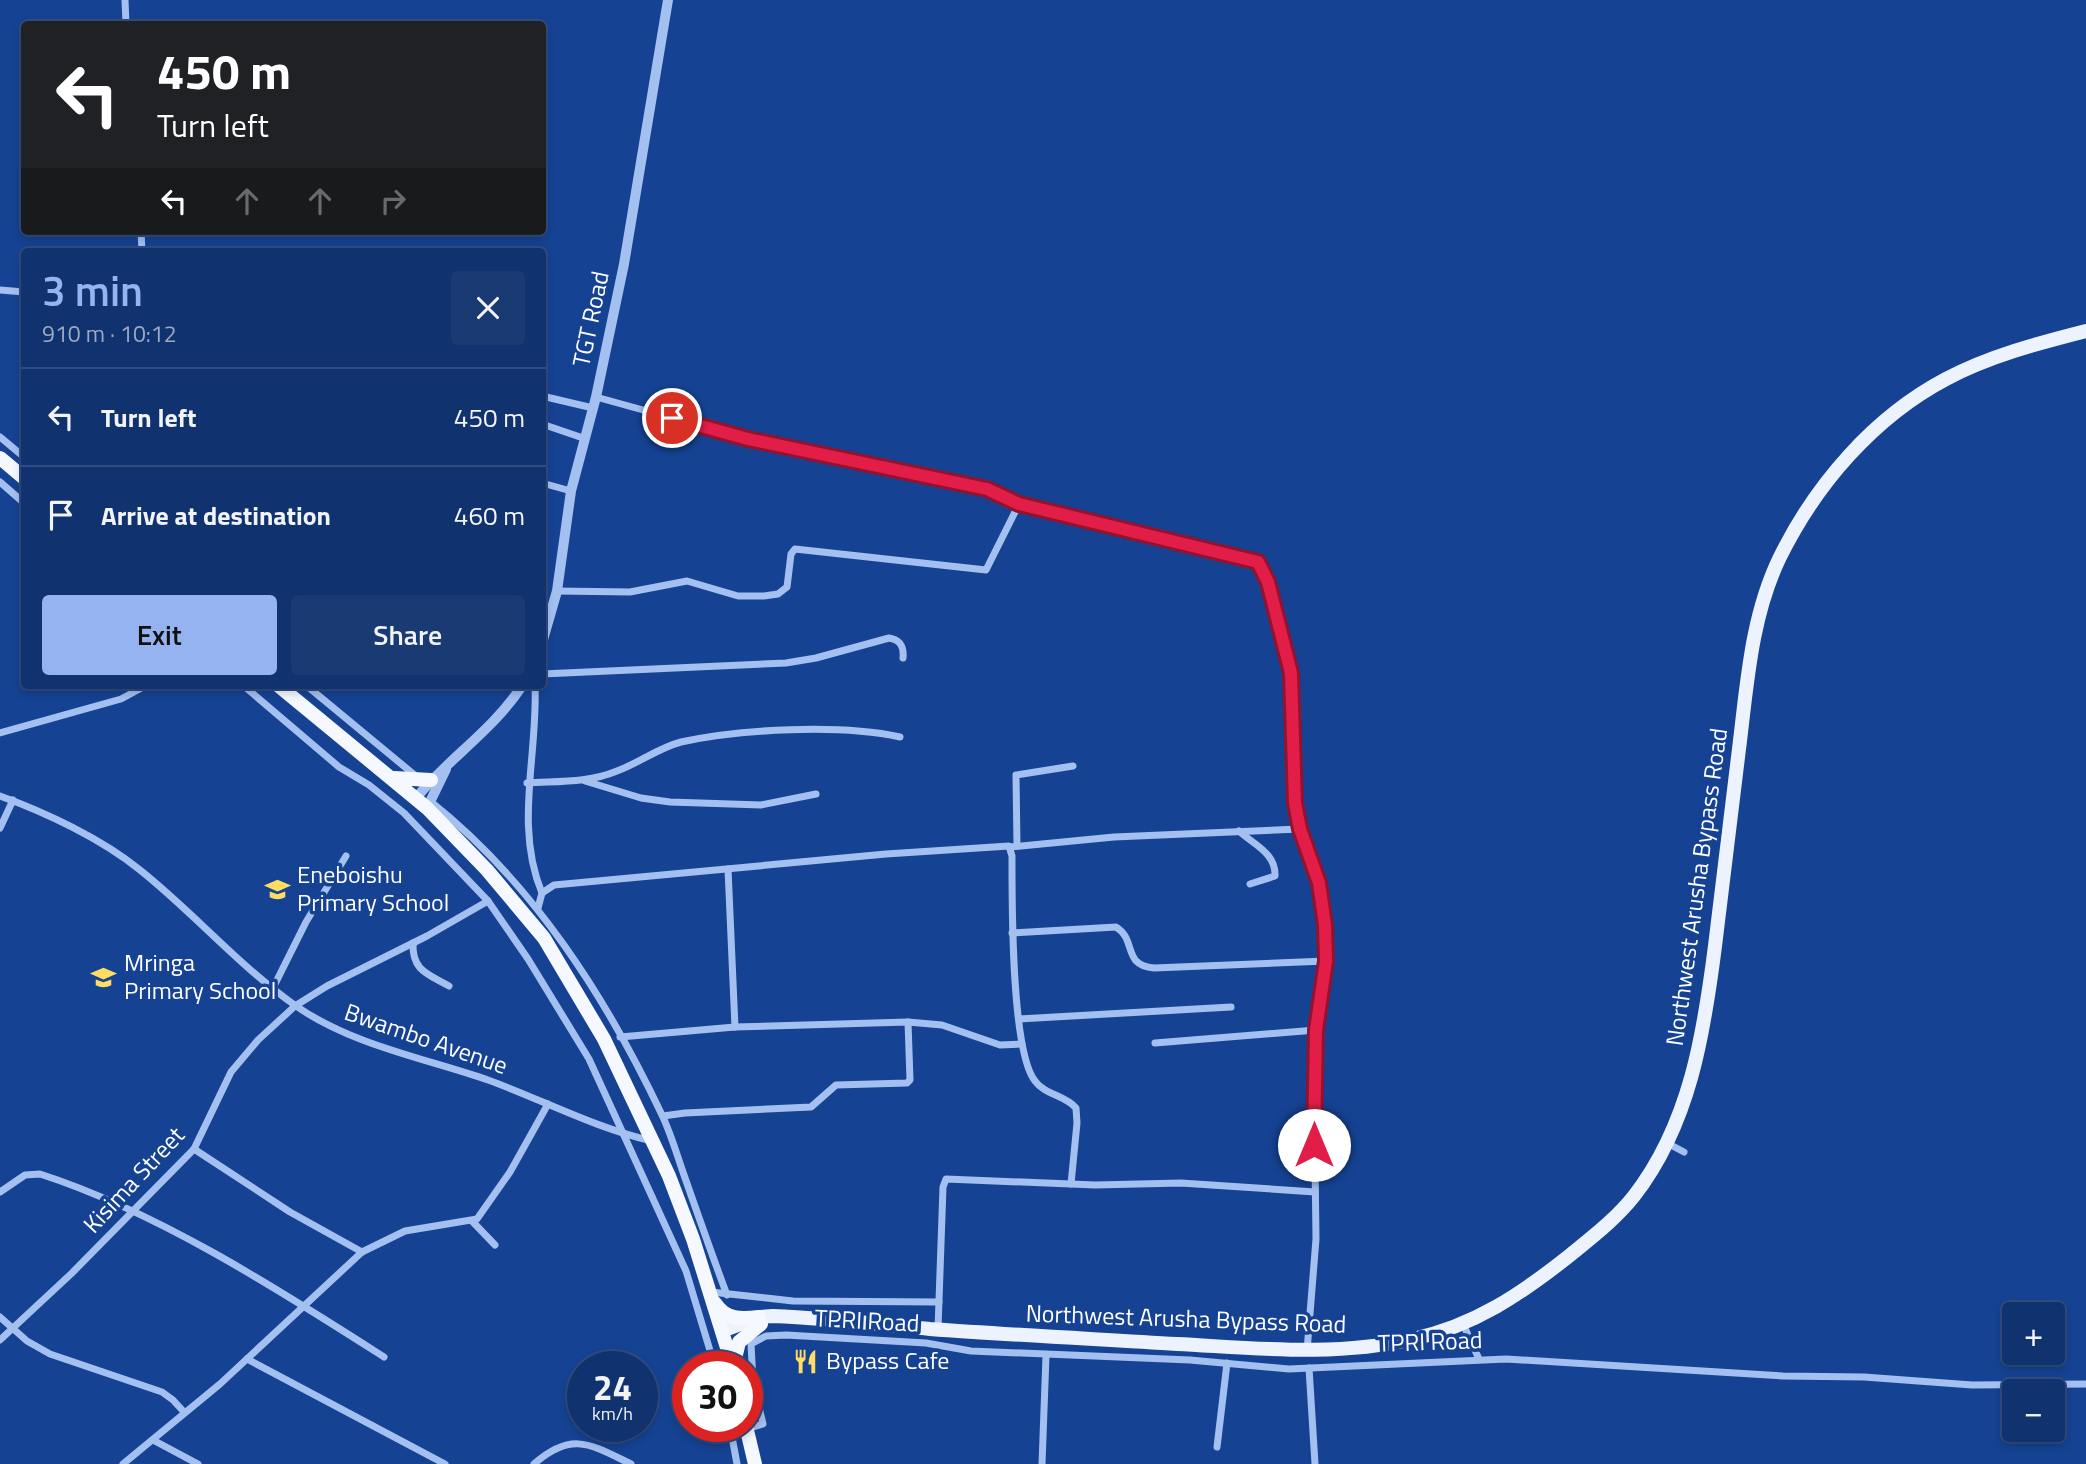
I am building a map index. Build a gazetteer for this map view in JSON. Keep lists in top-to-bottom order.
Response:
{
  "streets": {
    "main road": ["Northwest Arusha Bypass Road"],
    "street": [
      "TGT Road",
      "Bwambo Avenue",
      "Kisima Street",
      "TPRI Road"
    ]
  },
  "crossings": [
    ["Bwambo Avenue", "Kisima Street"]
  ],
  "places": {
    "school or university": ["Eneboishu Primary School", "Mringa Primary School"],
    "restaurant": ["Bypass Cafe"]
  },
  "page": {
    "turn": ["450 m", "Turn left"],
    "heading": ["3 min", "910 m · 10:12"],
    "list": [
      {
        "name": "Turn left",
        "value": "450 m"
      },
      {
        "name": "Arrive at destination",
        "value": "460 m"
      }
    ],
    "buttons": ["Exit", "Share"],
    "map_buttons": ["+", "−"],
    "speed": "24 km/h",
    "limit": "30"
  }
}
